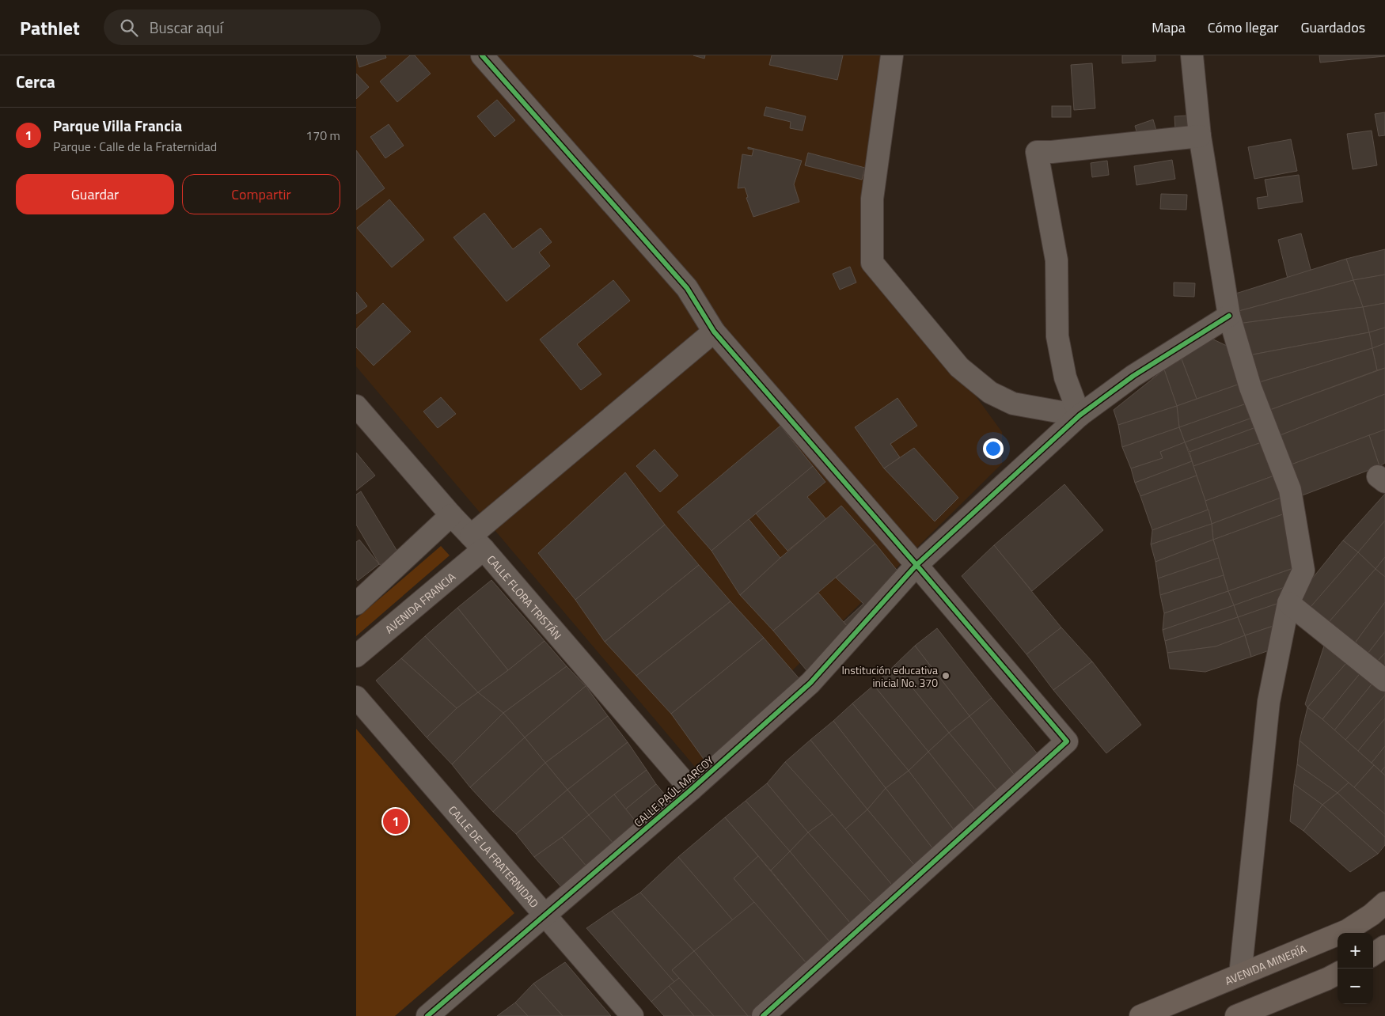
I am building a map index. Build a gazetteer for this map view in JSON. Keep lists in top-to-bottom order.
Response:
{
  "streets": {
    "main road": ["AVENIDA MINERÍA"],
    "street": [
      "CALLE FLORA TRISTÁN",
      "AVENIDA FRANCIA",
      "CALLE PAÚL MARCOY",
      "CALLE DE LA FRATERNIDAD"
    ]
  },
  "crossings": [
    ["CALLE FLORA TRISTÁN", "AVENIDA FRANCIA"],
    ["CALLE FLORA TRISTÁN", "CALLE PAÚL MARCOY"],
    ["CALLE PAÚL MARCOY", "CALLE DE LA FRATERNIDAD"]
  ],
  "places": ["Institución educativa inicial No. 370"],
  "page": {
    "header": "Pathlet",
    "search": "Buscar aquí",
    "nav": ["Mapa", "Cómo llegar", "Guardados"],
    "heading": "Cerca",
    "list": [
      {
        "mark": "1",
        "name": "Parque Villa Francia",
        "note": "Parque · Calle de la Fraternidad",
        "value": "170 m"
      }
    ],
    "buttons": ["Guardar", "Compartir"],
    "pins": "1",
    "map_buttons": ["+", "−"]
  }
}
